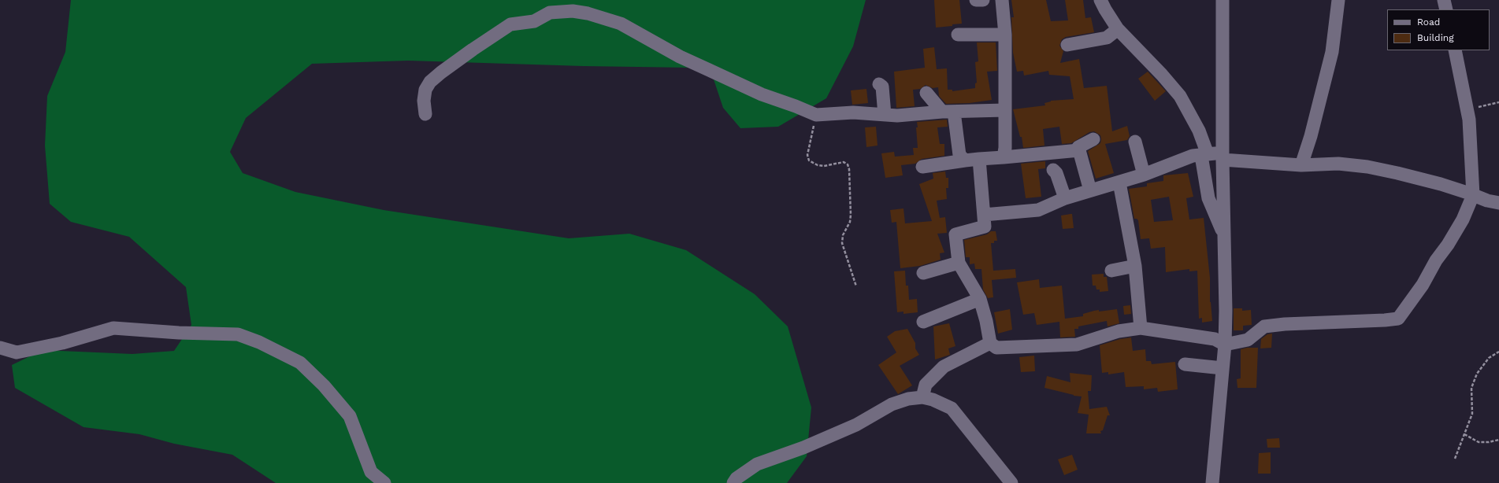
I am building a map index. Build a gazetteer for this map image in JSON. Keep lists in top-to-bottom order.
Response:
{
  "legend": ["Road", "Building"]
}
